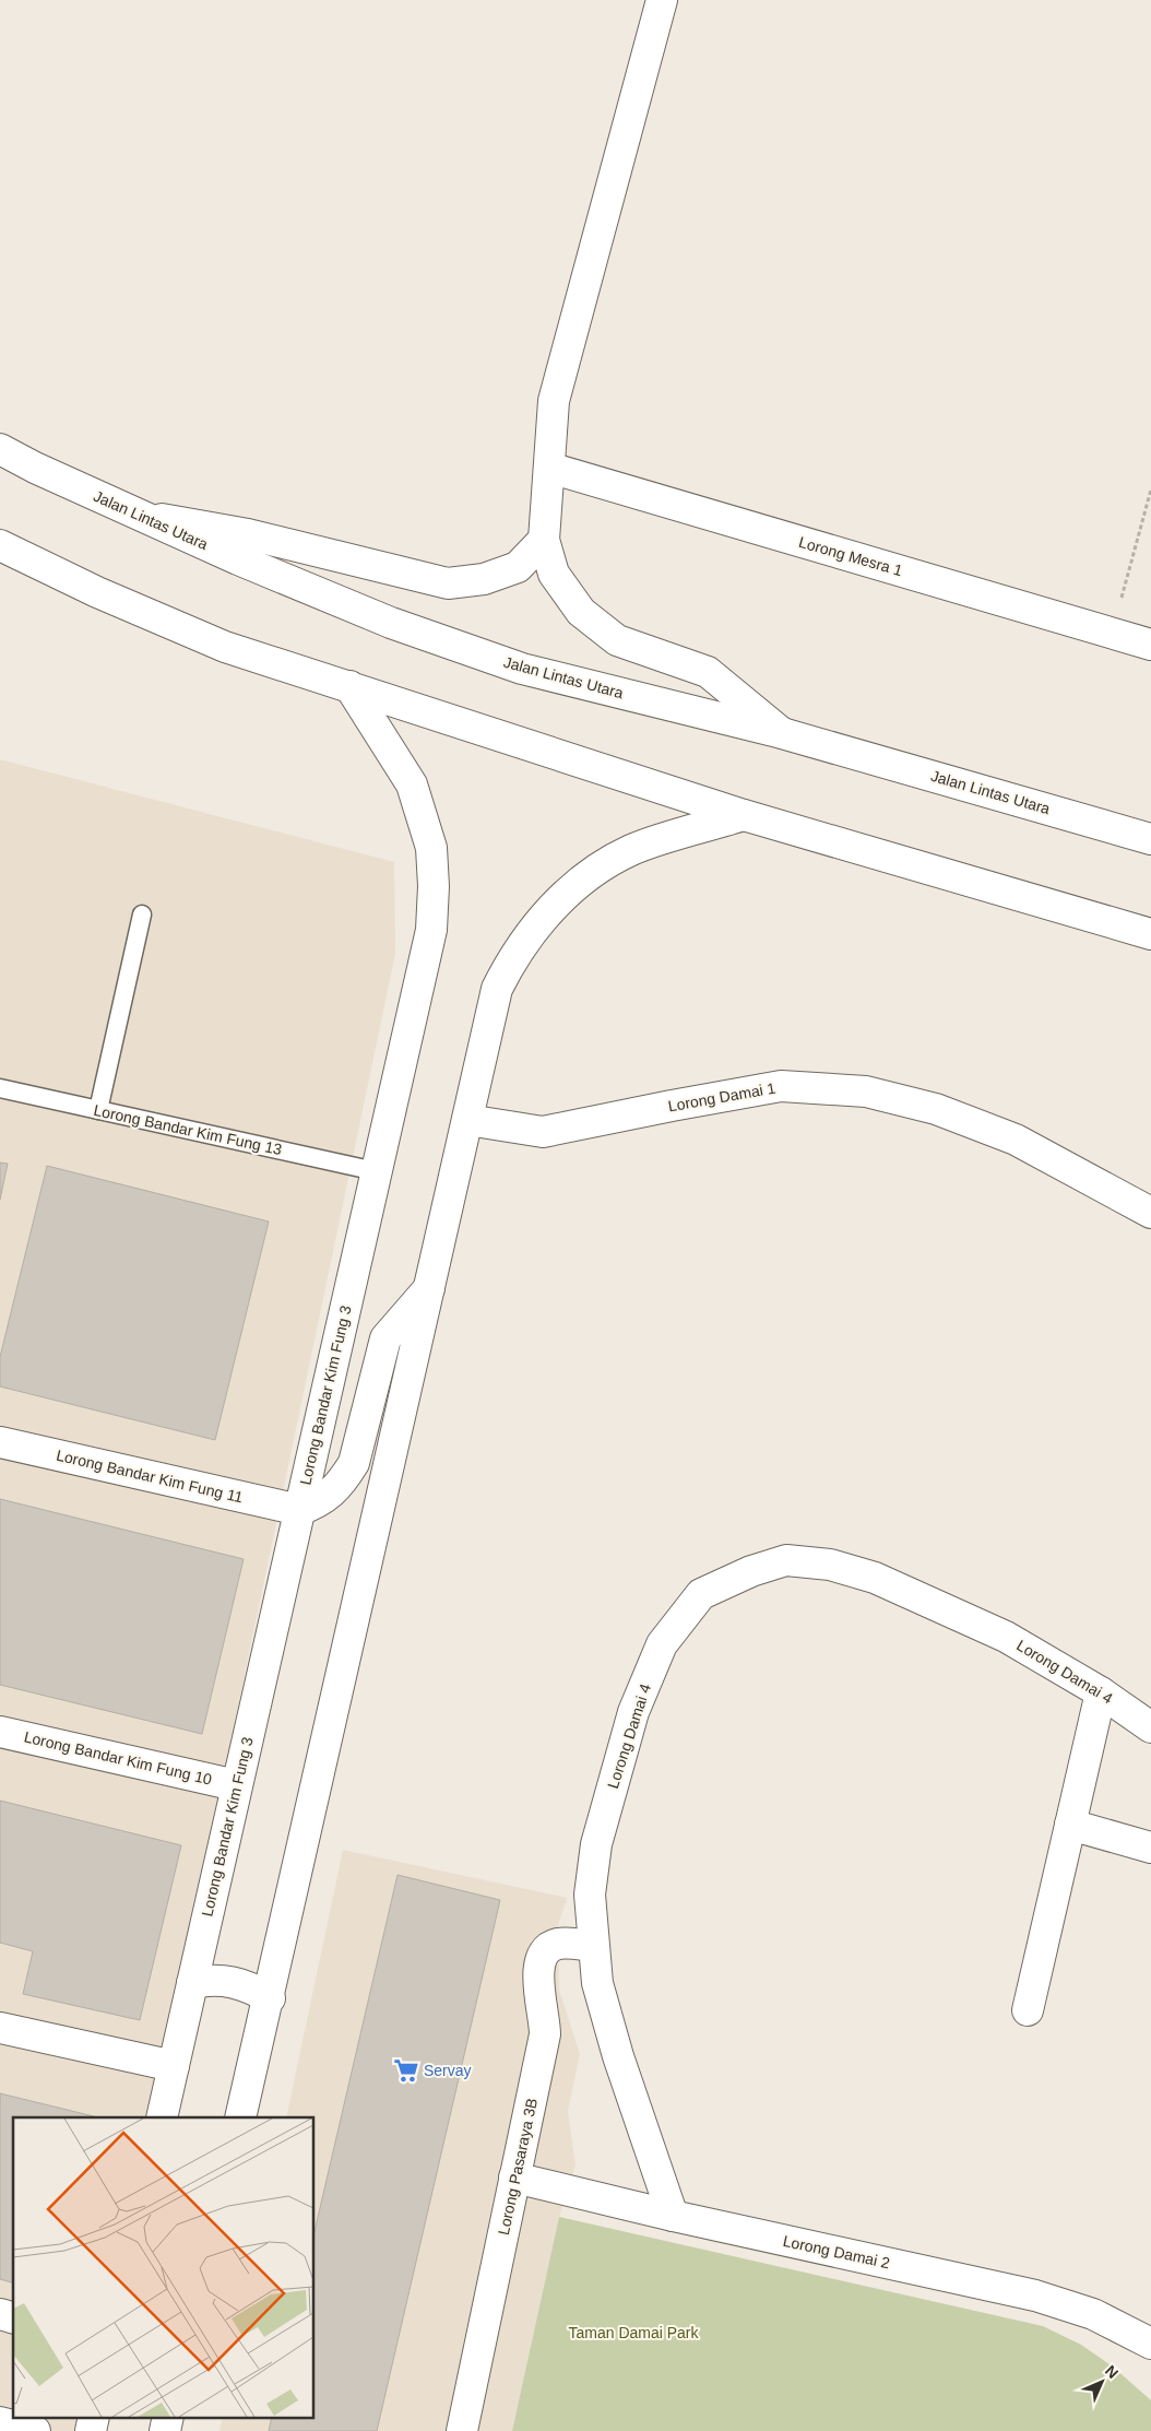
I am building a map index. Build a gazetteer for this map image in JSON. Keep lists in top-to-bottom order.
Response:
{
  "streets": {
    "street": [
      "Jalan Lintas Utara",
      "Lorong Mesra 1",
      "Lorong Damai 1",
      "Lorong Bandar Kim Fung 3",
      "Lorong Bandar Kim Fung 11",
      "Lorong Damai 4",
      "Lorong Bandar Kim Fung 10",
      "Lorong Pasaraya 3B",
      "Lorong Damai 2"
    ],
    "lane": ["Lorong Bandar Kim Fung 13"]
  },
  "crossings": [
    ["Lorong Bandar Kim Fung 13", "Lorong Bandar Kim Fung 3"],
    ["Lorong Bandar Kim Fung 3", "Lorong Bandar Kim Fung 11"],
    ["Lorong Bandar Kim Fung 3", "Lorong Bandar Kim Fung 10"],
    ["Lorong Damai 4", "Lorong Pasaraya 3B"],
    ["Lorong Damai 4", "Lorong Damai 2"],
    ["Lorong Pasaraya 3B", "Lorong Damai 2"]
  ],
  "parks": ["Taman Damai Park"],
  "places": {
    "supermarket": ["Servay"]
  },
  "north": "top right"
}
